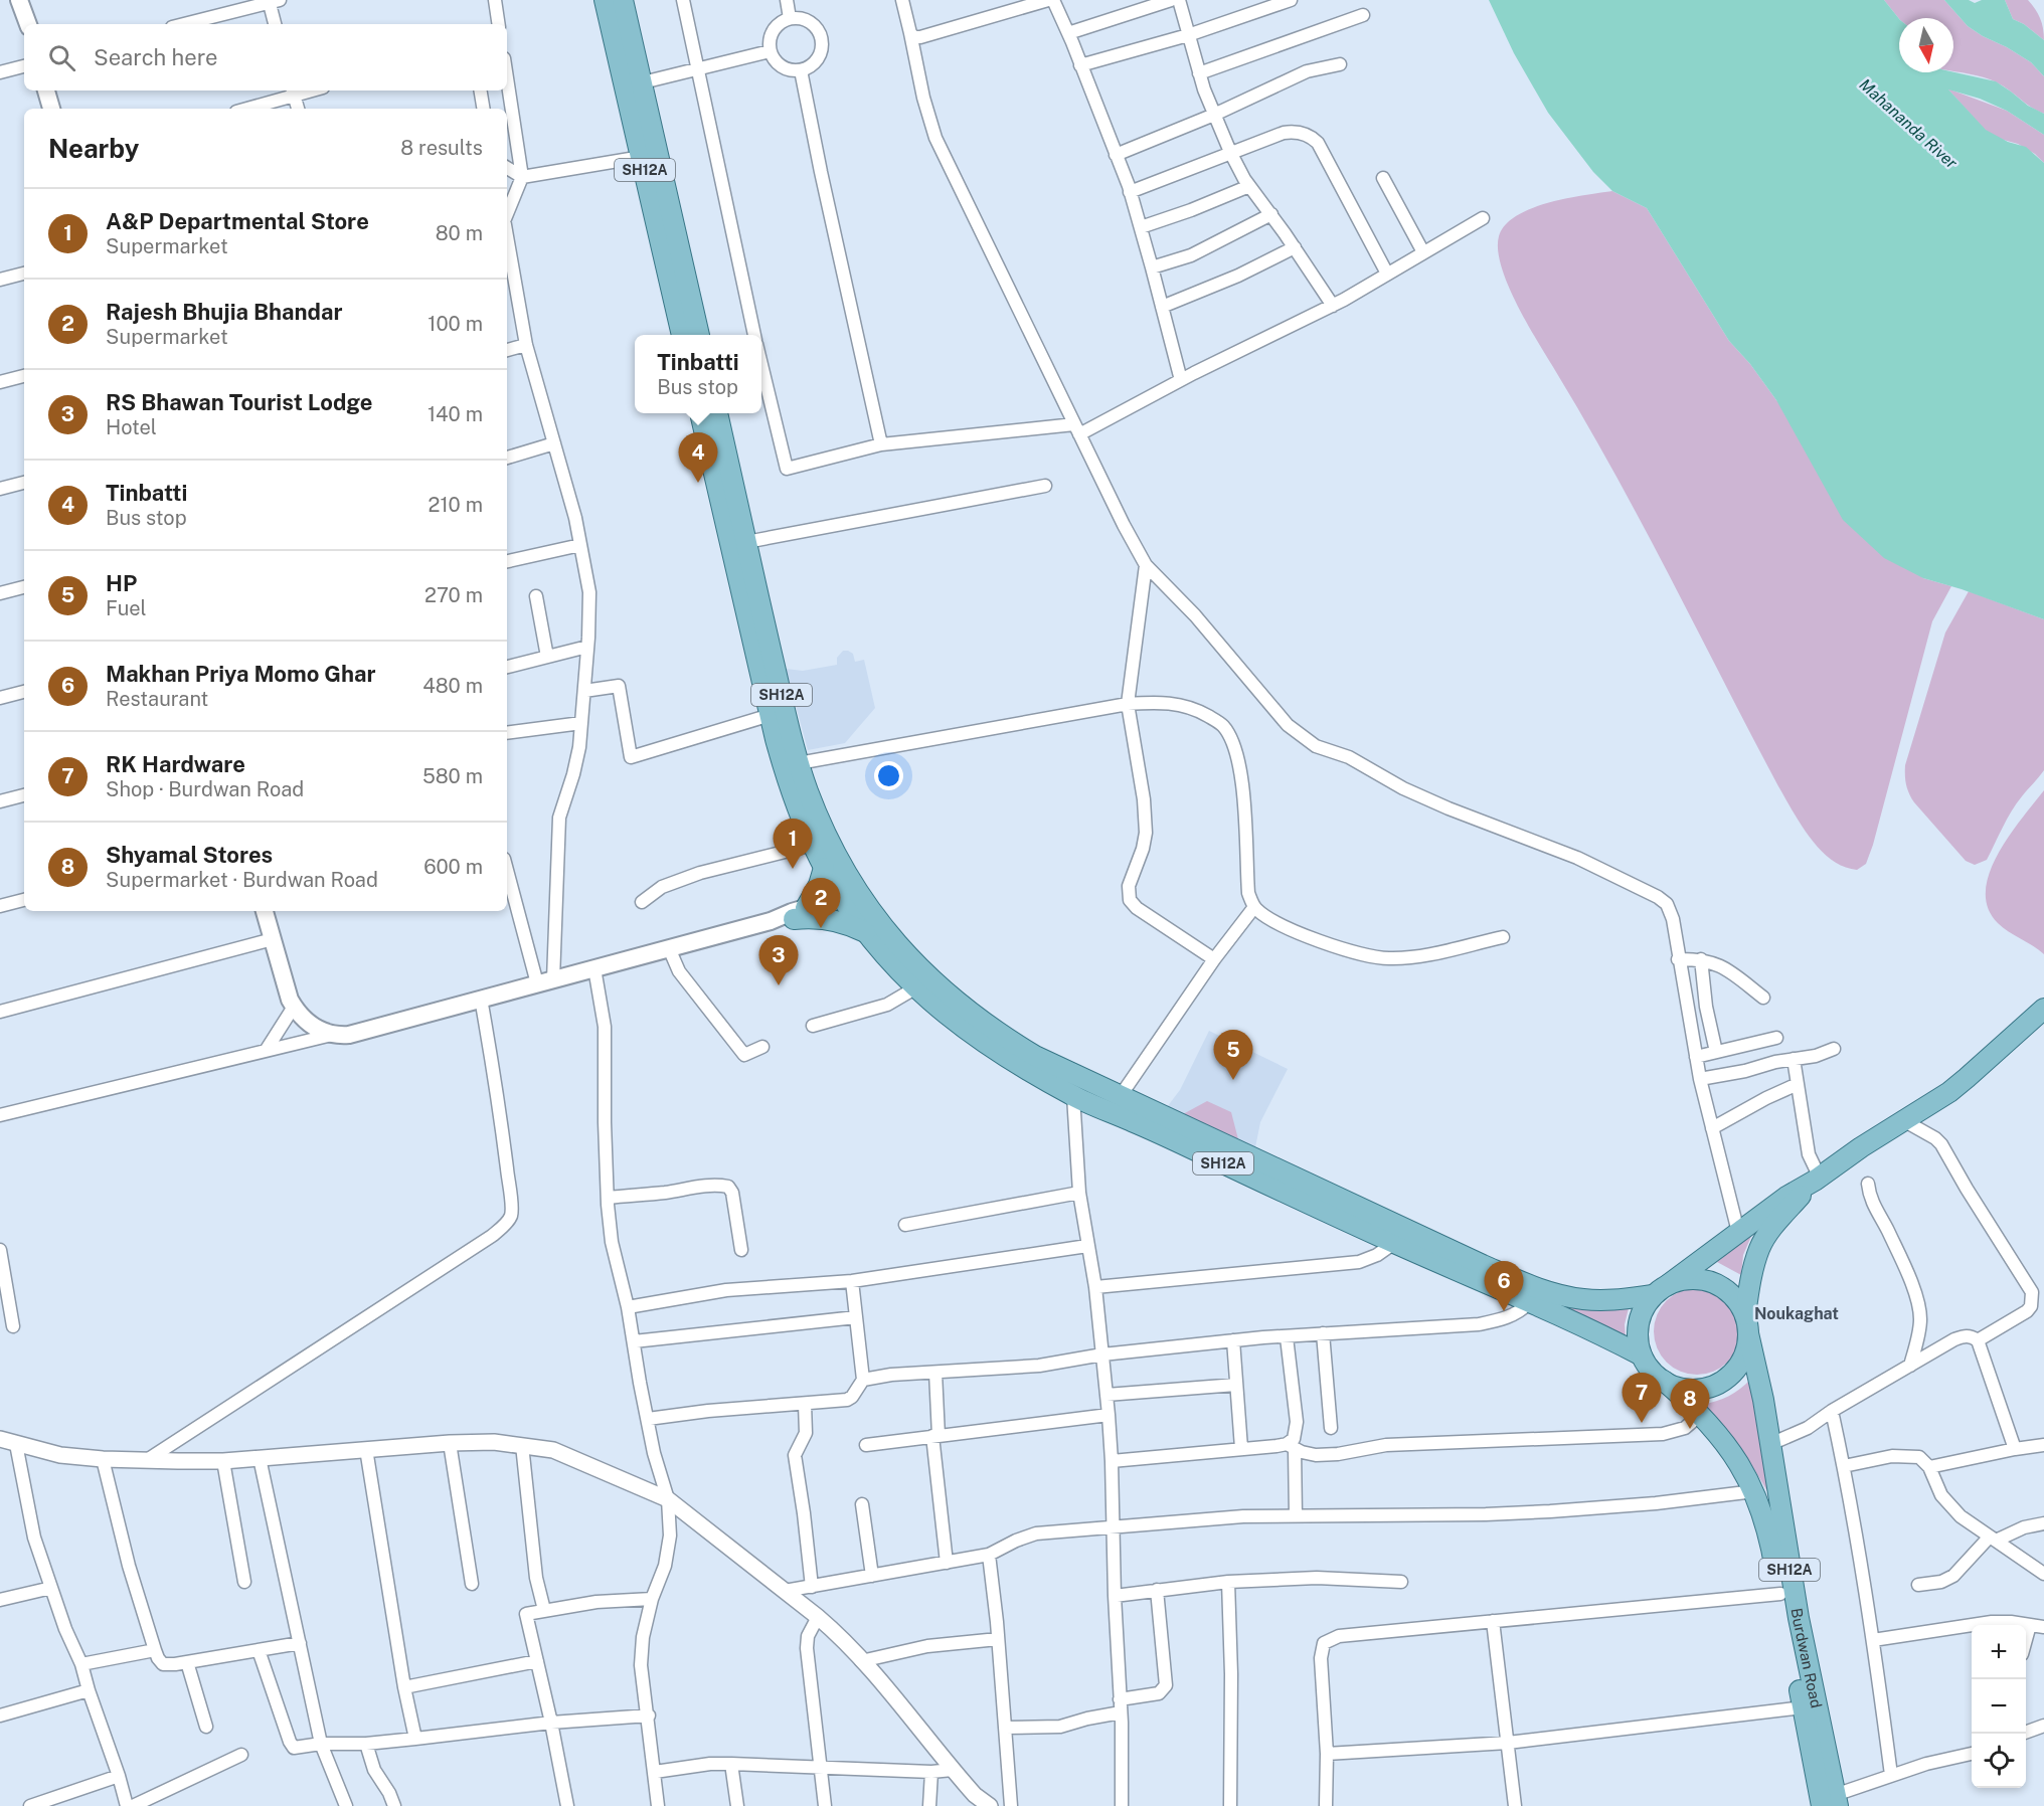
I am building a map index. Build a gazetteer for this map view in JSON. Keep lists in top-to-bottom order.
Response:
{
  "streets": {
    "main road": ["SH12A", "Burdwan Road"]
  },
  "crossings": [
    ["SH12A", "Burdwan Road"]
  ],
  "districts": ["Noukaghat"],
  "water": ["Mahananda River"],
  "north": "bottom",
  "page": {
    "search": "Search here",
    "heading": ["Nearby", "8 results"],
    "list": [
      {
        "mark": "1",
        "name": "A&P Departmental Store",
        "note": "Supermarket",
        "value": "80 m"
      },
      {
        "mark": "2",
        "name": "Rajesh Bhujia Bhandar",
        "note": "Supermarket",
        "value": "100 m"
      },
      {
        "mark": "3",
        "name": "RS Bhawan Tourist Lodge",
        "note": "Hotel",
        "value": "140 m"
      },
      {
        "mark": "4",
        "name": "Tinbatti",
        "note": "Bus stop",
        "value": "210 m"
      },
      {
        "mark": "5",
        "name": "HP",
        "note": "Fuel",
        "value": "270 m"
      },
      {
        "mark": "6",
        "name": "Makhan Priya Momo Ghar",
        "note": "Restaurant",
        "value": "480 m"
      },
      {
        "mark": "7",
        "name": "RK Hardware",
        "note": "Shop · Burdwan Road",
        "value": "580 m"
      },
      {
        "mark": "8",
        "name": "Shyamal Stores",
        "note": "Supermarket · Burdwan Road",
        "value": "600 m"
      }
    ],
    "popup": ["Tinbatti", "Bus stop"],
    "pins": [
      "4",
      "1",
      "2",
      "3",
      "5",
      "6",
      "7",
      "8"
    ],
    "map_buttons": ["+", "−"]
  }
}
